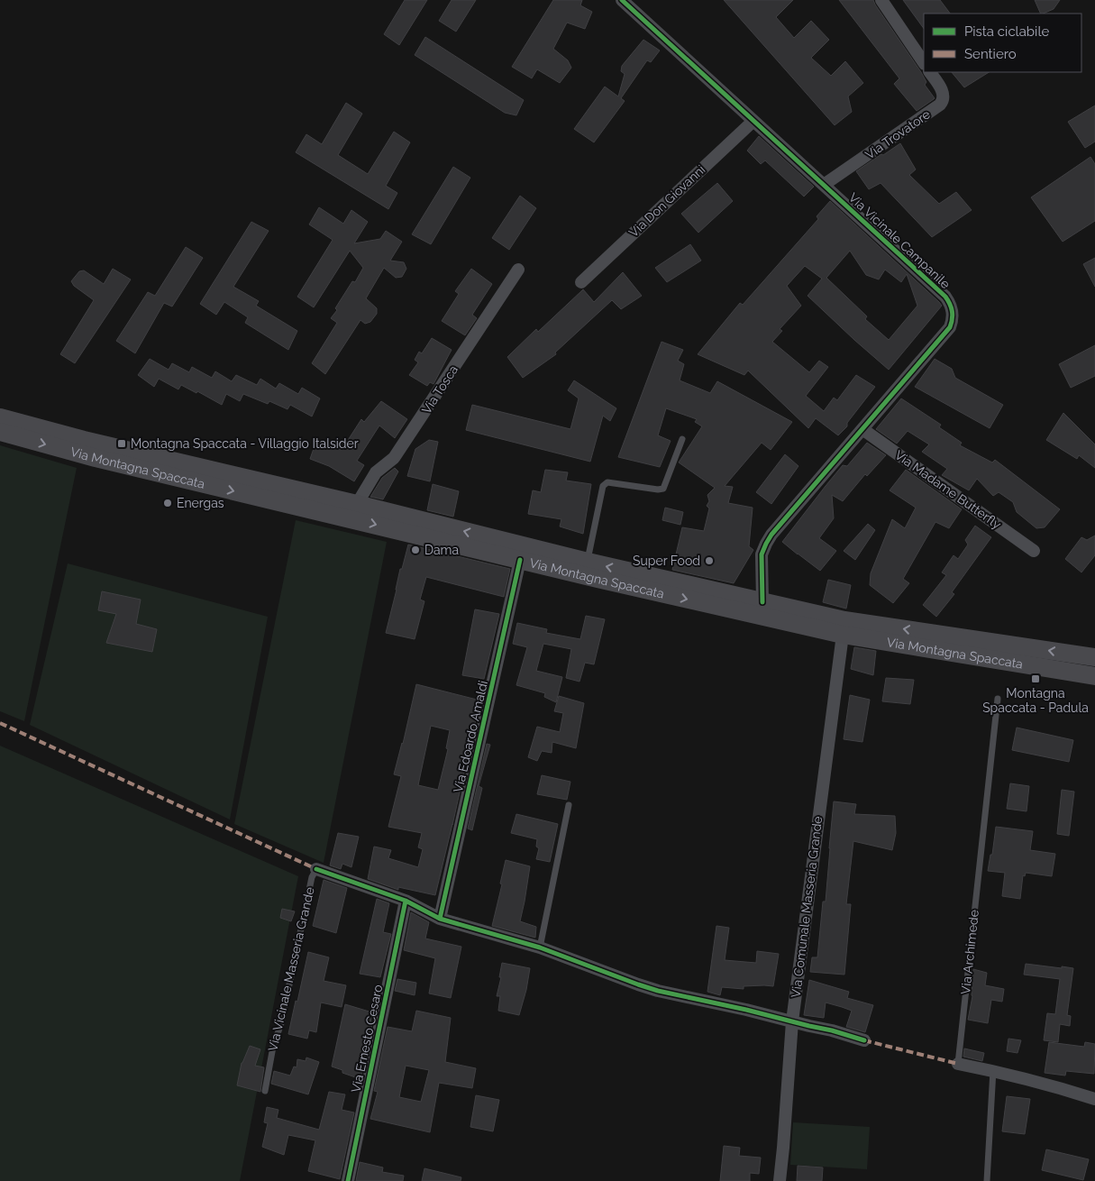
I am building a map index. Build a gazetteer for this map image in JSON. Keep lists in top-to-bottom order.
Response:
{
  "streets": {
    "main road": ["Via Montagna Spaccata"],
    "street": [
      "Via Trovatore",
      "Via Don Giovanni",
      "Via Vicinale Campanile",
      "Via Tosca",
      "Via Madame Butterfly",
      "Via Edoardo Amaldi",
      "Via Comunale Masseria Grande",
      "Via Archimede",
      "Via Vicinale Masseria Grande",
      "Via Ernesto Cesaro"
    ]
  },
  "crossings": [
    ["Via Trovatore", "Via Vicinale Campanile"],
    ["Via Don Giovanni", "Via Vicinale Campanile"],
    ["Via Vicinale Campanile", "Via Montagna Spaccata"],
    ["Via Vicinale Campanile", "Via Madame Butterfly"],
    ["Via Tosca", "Via Montagna Spaccata"],
    ["Via Montagna Spaccata", "Via Edoardo Amaldi"],
    ["Via Montagna Spaccata", "Via Comunale Masseria Grande"],
    ["Via Edoardo Amaldi", "Via Vicinale Masseria Grande"],
    ["Via Comunale Masseria Grande", "Via Vicinale Masseria Grande"],
    ["Via Vicinale Masseria Grande", "Via Ernesto Cesaro"]
  ],
  "places": {
    "transit": ["Montagna Spaccata - Villaggio Italsider", "Montagna Spaccata - Padula"],
    "other": ["Energas", "Dama", "Super Food"]
  },
  "legend": ["Pista ciclabile", "Sentiero"]
}
